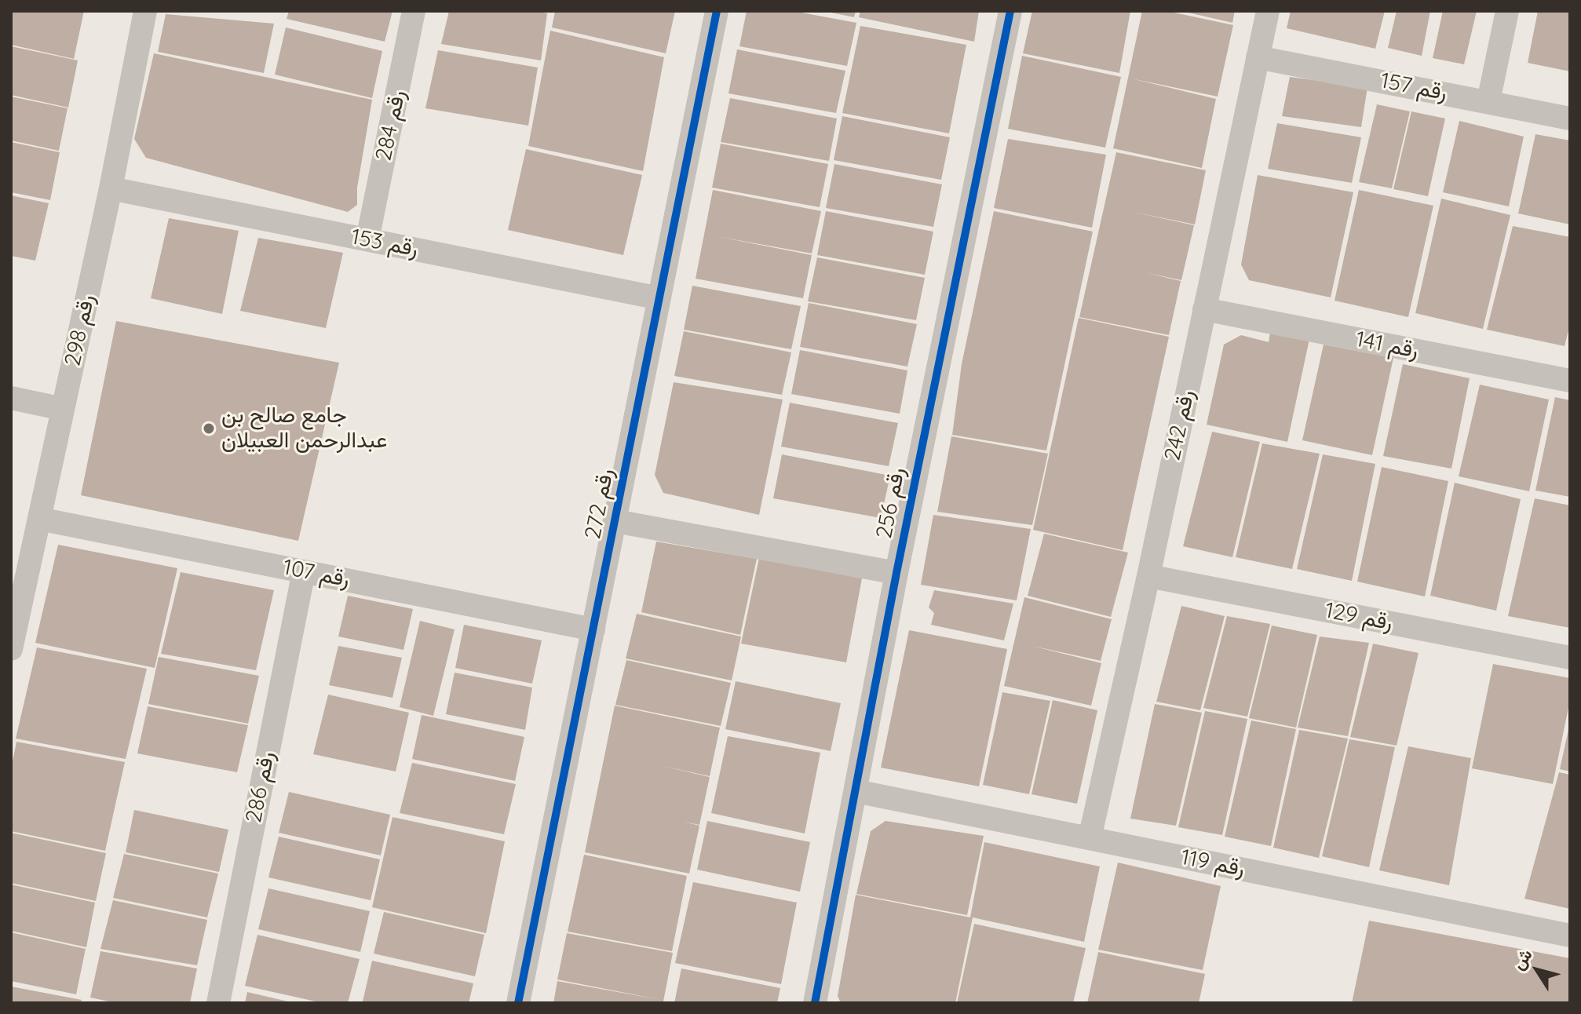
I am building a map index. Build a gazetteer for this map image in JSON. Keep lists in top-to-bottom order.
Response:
{
  "streets": {
    "street": [
      "رقم 157",
      "رقم 284",
      "رقم 153",
      "رقم 298",
      "رقم 141",
      "رقم 242",
      "رقم 256",
      "رقم 272",
      "رقم 107",
      "رقم 129",
      "رقم 286",
      "رقم 119"
    ]
  },
  "crossings": [
    ["رقم 157", "رقم 242"],
    ["رقم 284", "رقم 153"],
    ["رقم 153", "رقم 298"],
    ["رقم 153", "رقم 272"],
    ["رقم 298", "رقم 107"],
    ["رقم 141", "رقم 242"],
    ["رقم 242", "رقم 129"],
    ["رقم 242", "رقم 119"],
    ["رقم 256", "رقم 119"],
    ["رقم 272", "رقم 107"],
    ["رقم 107", "رقم 286"]
  ],
  "places": ["جامع صالح بن عبدالرحمن العبيلان"],
  "north": "top left"
}
